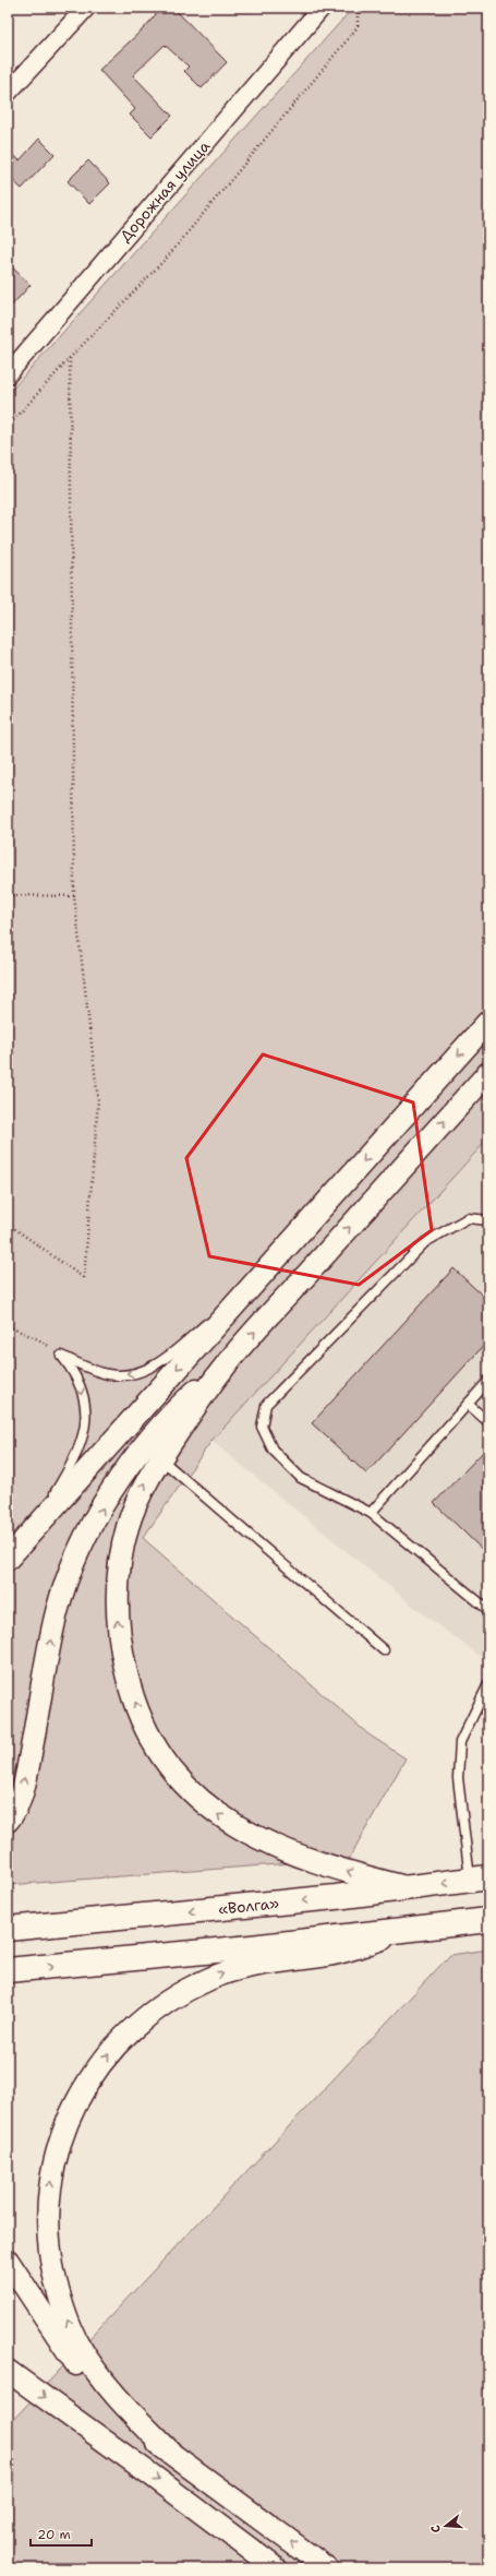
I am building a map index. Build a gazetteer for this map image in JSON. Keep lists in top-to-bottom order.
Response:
{
  "streets": {
    "highway": ["«Волга»"],
    "street": ["Дорожная улица"]
  },
  "scale_bar": "20 m",
  "north": "left"
}
